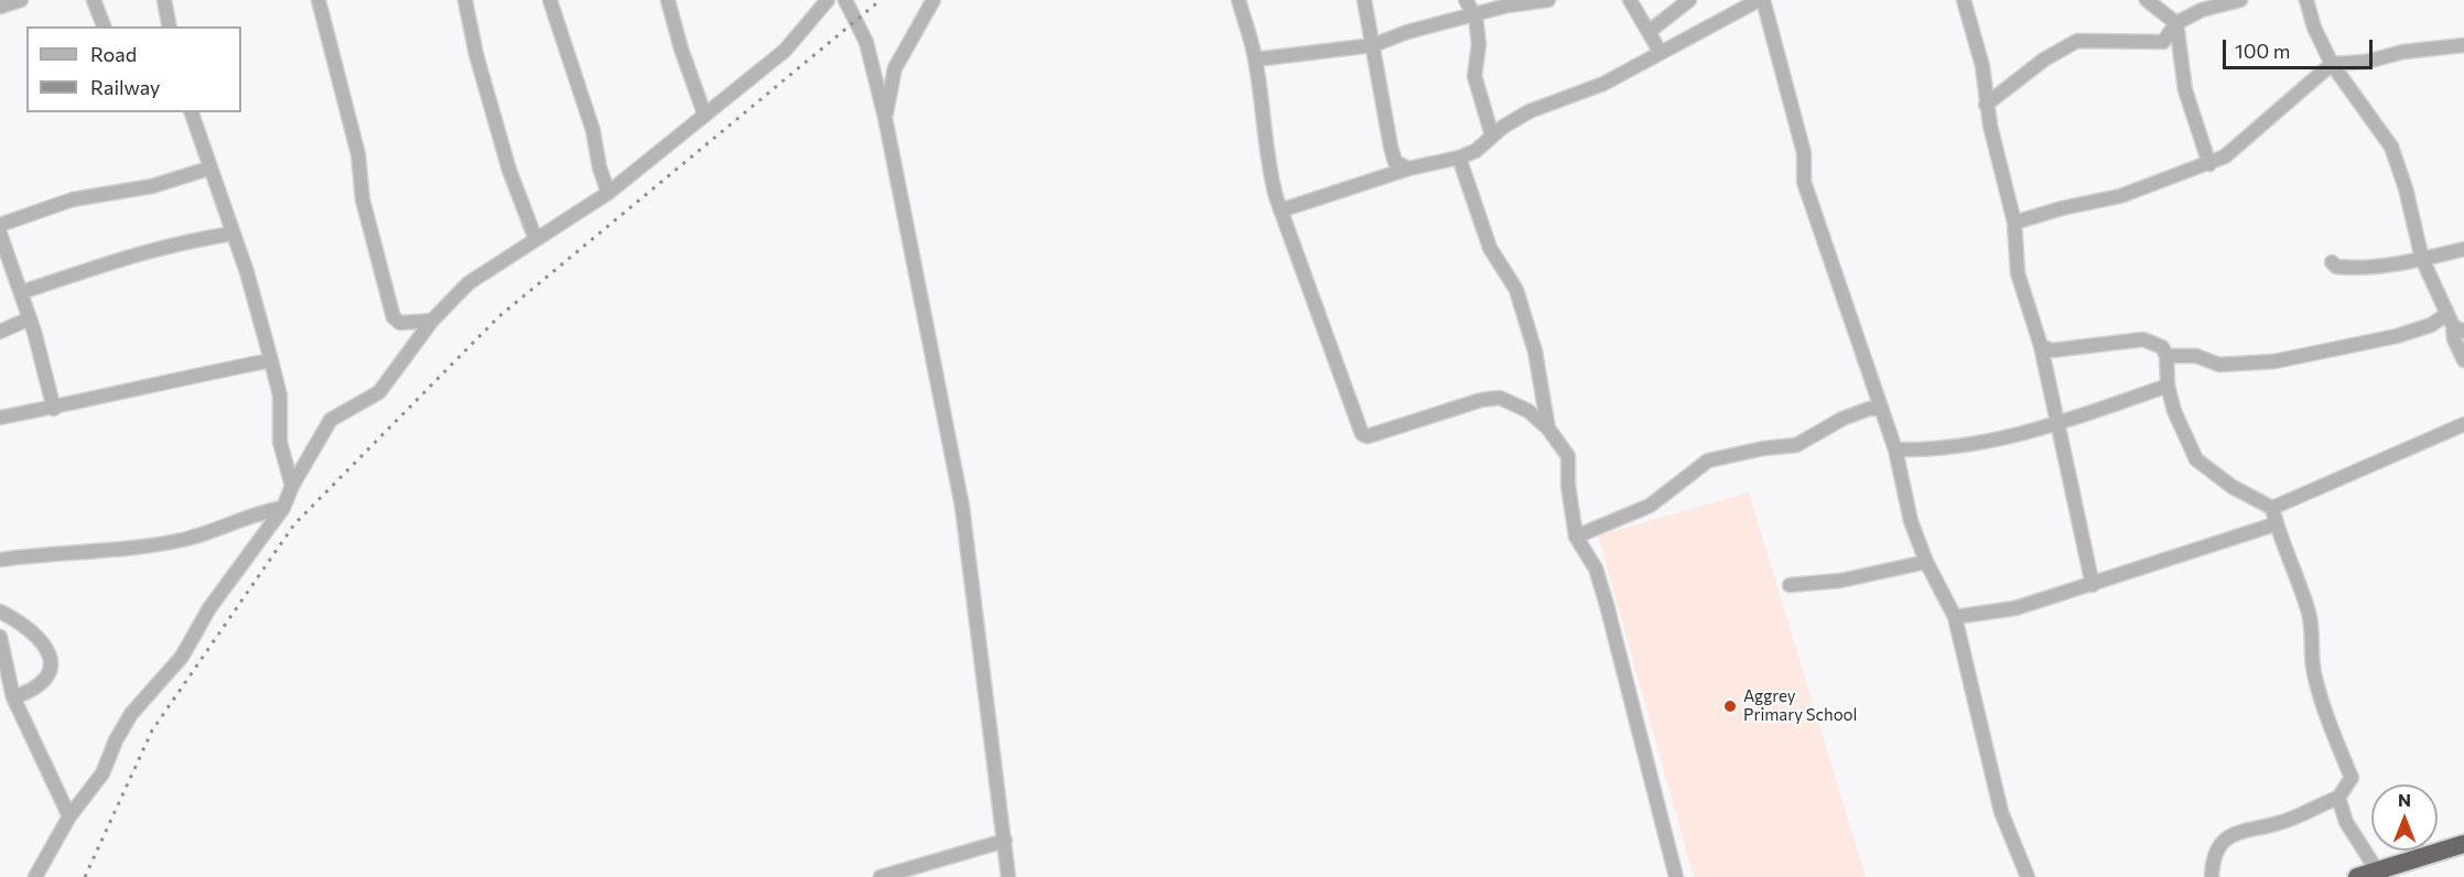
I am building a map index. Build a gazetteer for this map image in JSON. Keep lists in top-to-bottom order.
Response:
{
  "places": ["Aggrey Primary School"],
  "legend": ["Road", "Railway"],
  "scale_bar": "100 m",
  "north": "top"
}
